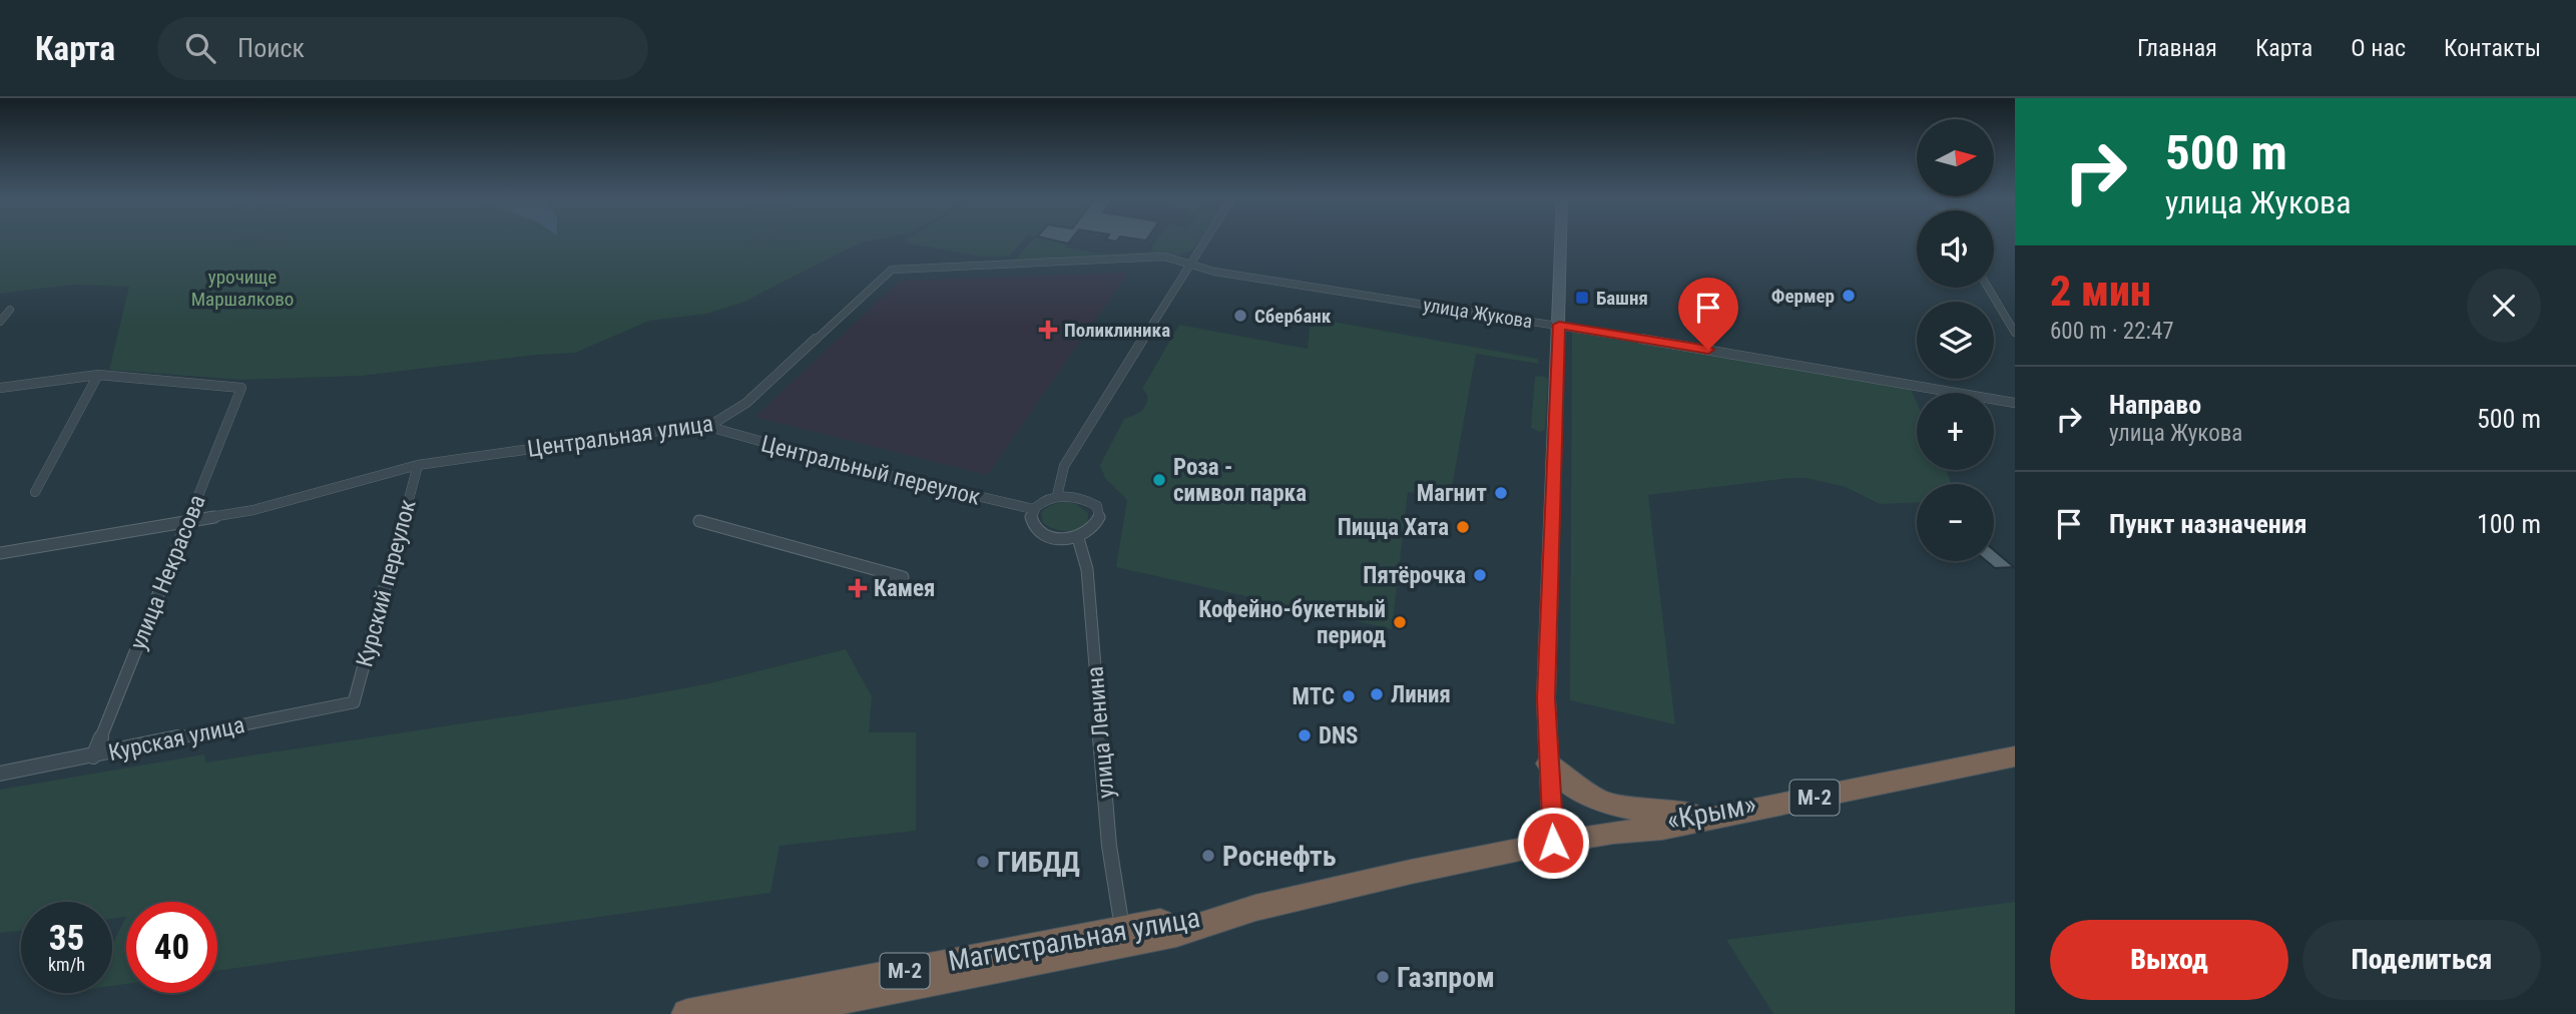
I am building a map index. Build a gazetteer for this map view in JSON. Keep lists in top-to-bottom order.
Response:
{
  "streets": {
    "highway": ["М-2", "«Крым»", "Магистральная улица"],
    "street": [
      "улица Жукова",
      "Центральная улица",
      "Центральный переулок",
      "улица Некрасова",
      "Курский переулок",
      "улица Ленина",
      "Курская улица"
    ]
  },
  "crossings": [
    ["улица Жукова", "Центральная улица"],
    ["Центральная улица", "Центральный переулок"],
    ["Центральная улица", "улица Некрасова"],
    ["Центральная улица", "Курский переулок"],
    ["Центральный переулок", "улица Ленина"],
    ["улица Некрасова", "Курская улица"],
    ["Курский переулок", "Курская улица"],
    ["улица Ленина", "Магистральная улица"],
    ["«Крым»", "Магистральная улица"]
  ],
  "parks": ["урочище Маршалково"],
  "places": {
    "other": [
      "Фермер",
      "Сбербанк",
      "Роза - символ парка",
      "Магнит",
      "Пицца Хата",
      "Пятёрочка",
      "Кофейно-букетный период",
      "Линия",
      "МТС",
      "DNS",
      "Роснефть",
      "ГИБДД",
      "Газпром"
    ],
    "transit": ["Башня"],
    "health": ["Поликлиника", "Камея"]
  },
  "north": "right",
  "page": {
    "header": "Карта",
    "search": "Поиск",
    "nav": [
      "Главная",
      "Карта",
      "О нас",
      "Контакты"
    ],
    "turn": ["500 m", "улица Жукова"],
    "map_buttons": ["+", "−"],
    "heading": ["2 мин", "600 m · 22:47"],
    "list": [
      {
        "name": "Направо",
        "note": "улица Жукова",
        "value": "500 m"
      },
      {
        "name": "Пункт назначения",
        "value": "100 m"
      }
    ],
    "speed": "35 km/h",
    "limit": "40",
    "buttons": ["Выход", "Поделиться"]
  }
}
